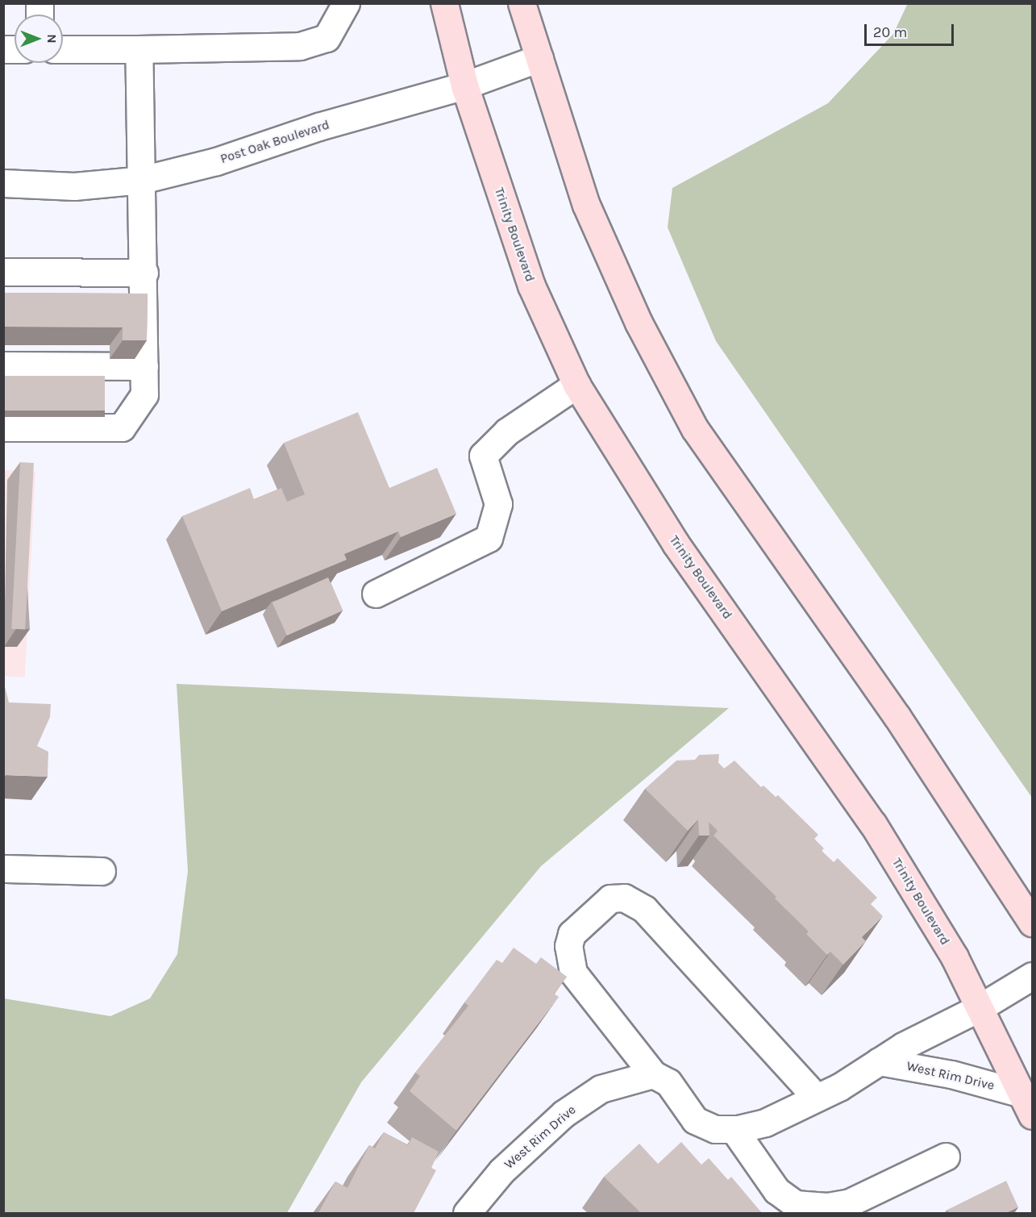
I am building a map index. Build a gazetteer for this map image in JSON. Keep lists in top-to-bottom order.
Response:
{
  "streets": {
    "main road": ["Trinity Boulevard"],
    "street": ["Post Oak Boulevard", "West Rim Drive"]
  },
  "crossings": [
    ["Post Oak Boulevard", "Trinity Boulevard"],
    ["Trinity Boulevard", "West Rim Drive"]
  ],
  "scale_bar": "20 m",
  "north": "right"
}
